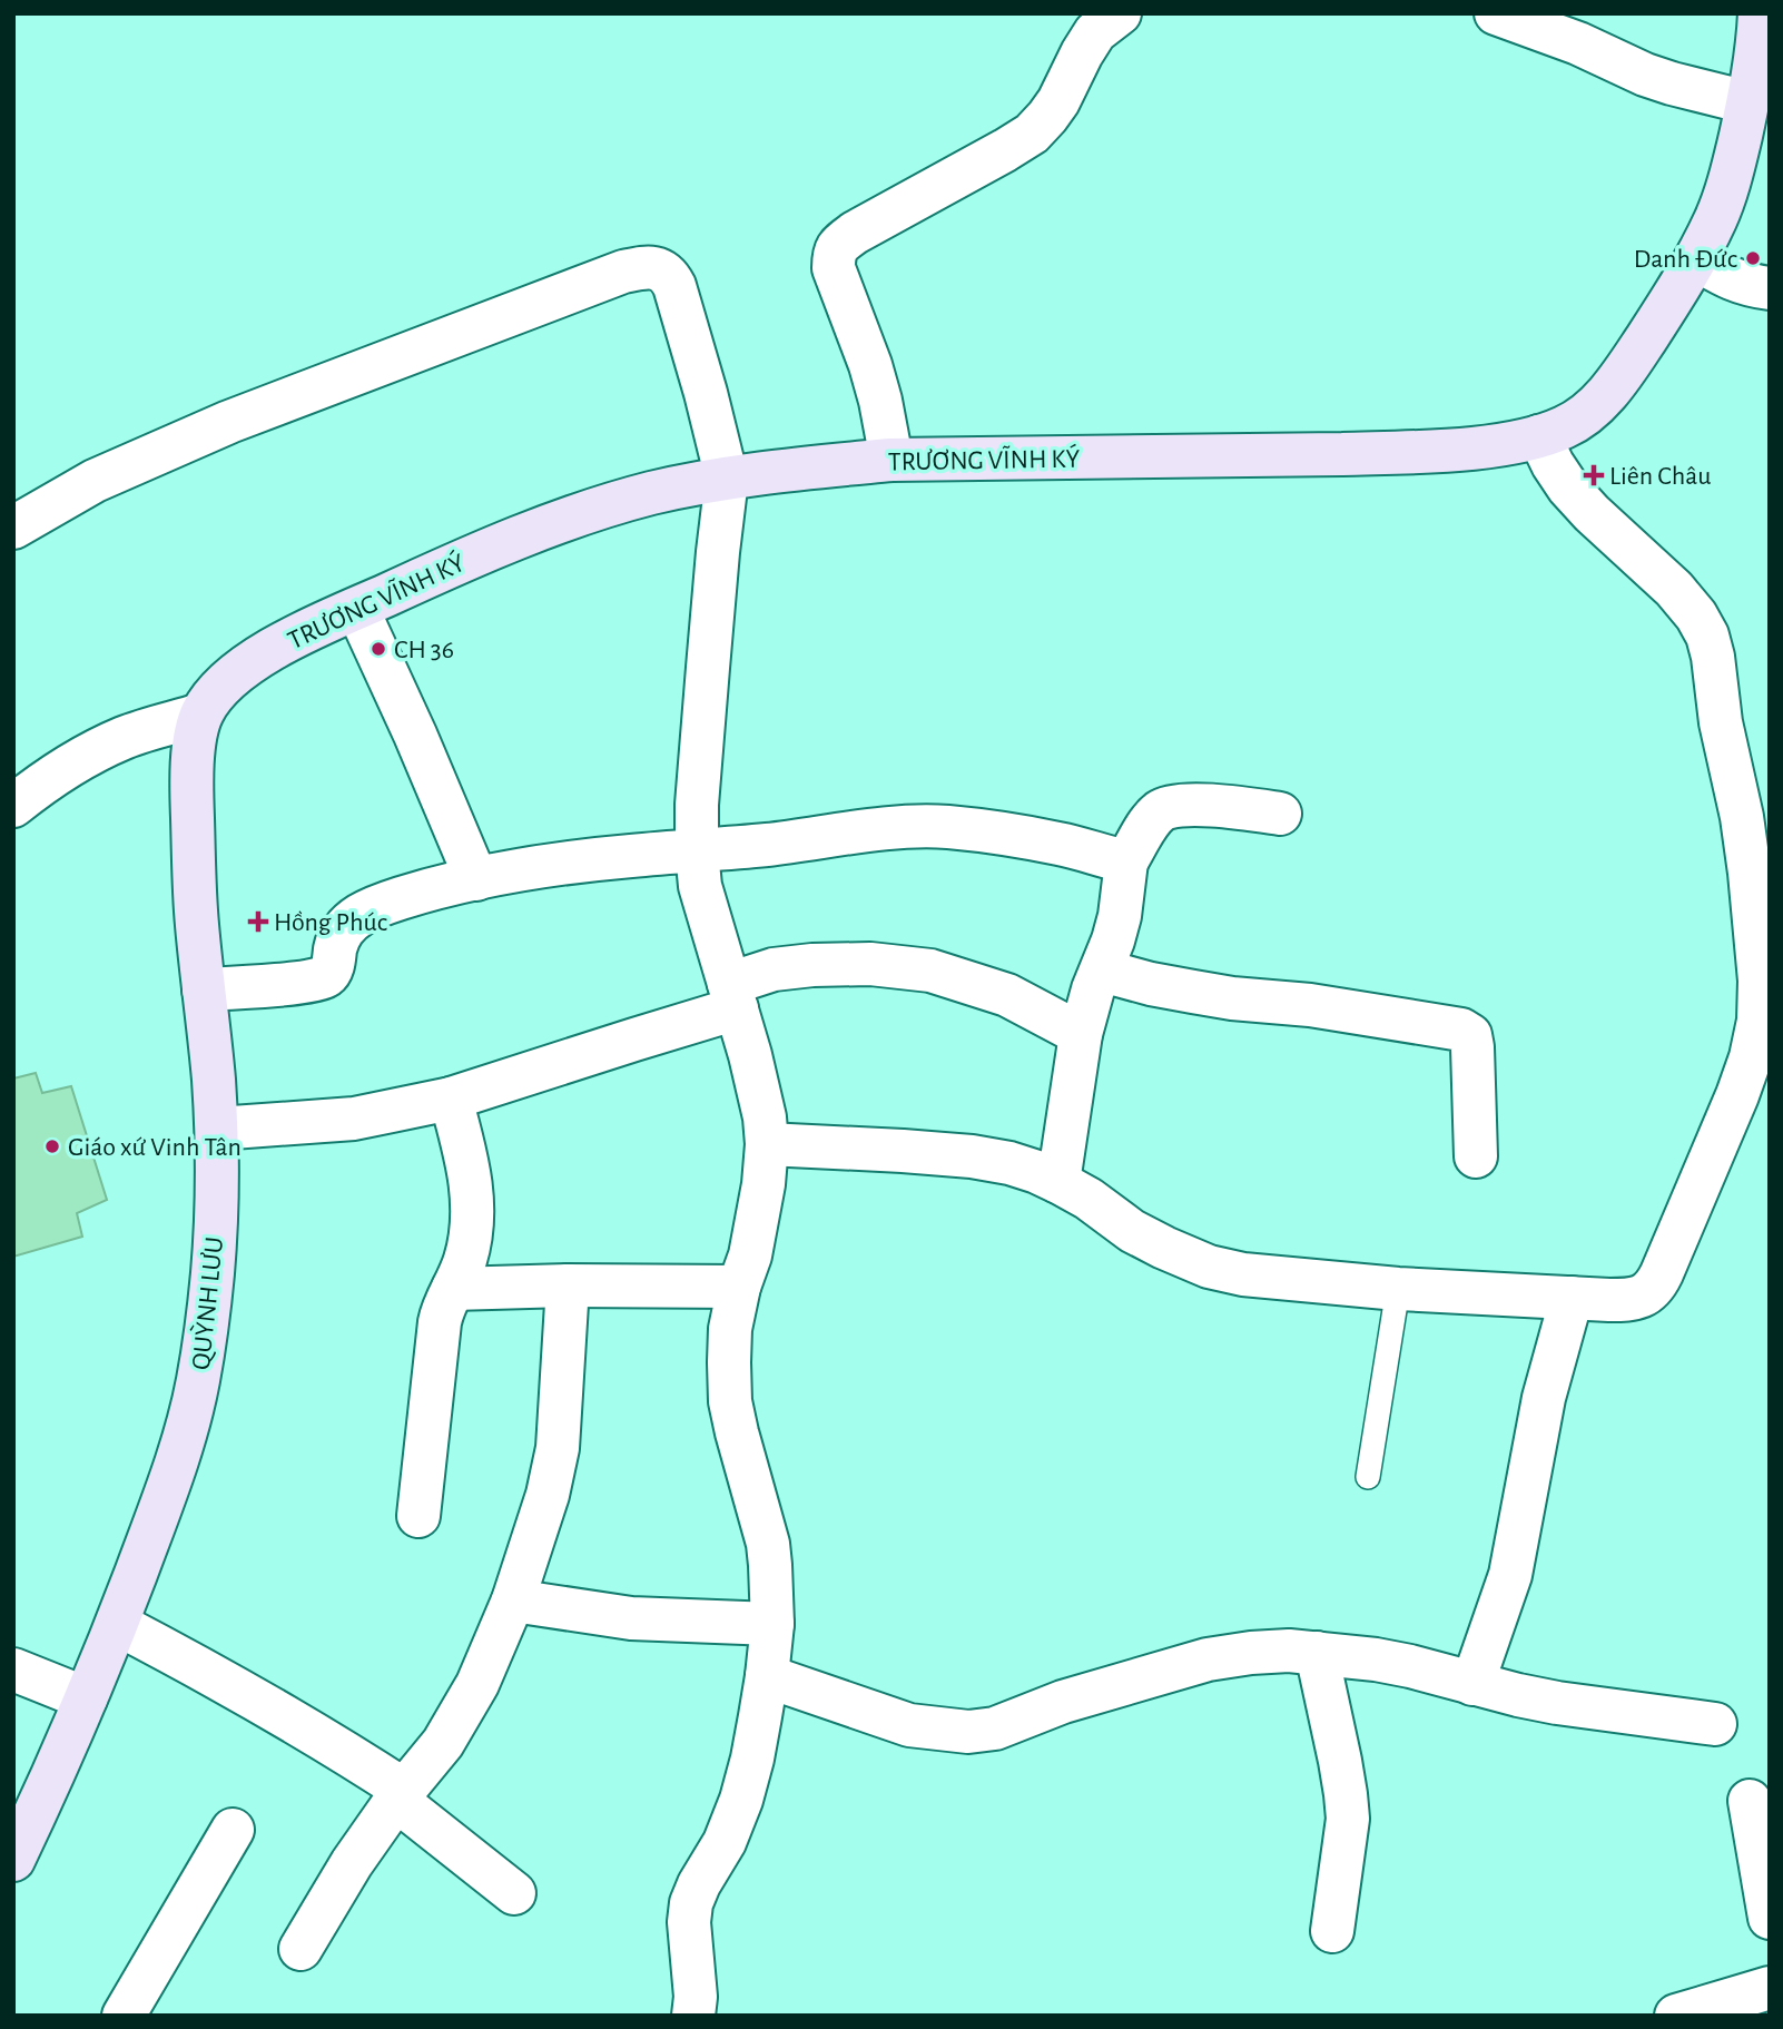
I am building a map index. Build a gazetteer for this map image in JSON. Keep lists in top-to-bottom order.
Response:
{
  "streets": {
    "main road": ["TRƯƠNG VĨNH KÝ", "QUỲNH LƯU"]
  },
  "crossings": [
    ["TRƯƠNG VĨNH KÝ", "QUỲNH LƯU"]
  ],
  "places": {
    "other": ["Danh Đức", "CH 36", "Giáo xứ Vinh Tân"],
    "health": ["Liên Châu", "Hồng Phúc"]
  }
}
